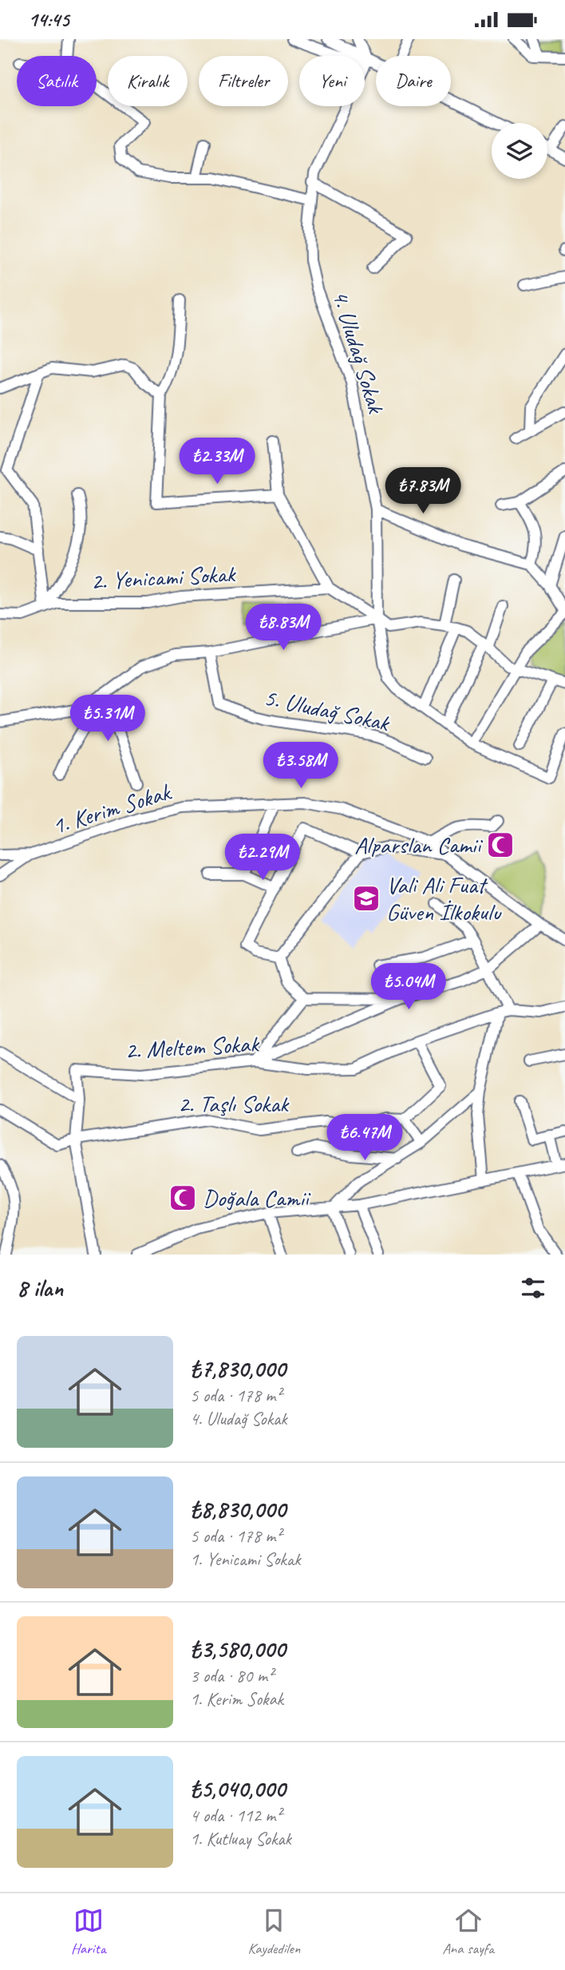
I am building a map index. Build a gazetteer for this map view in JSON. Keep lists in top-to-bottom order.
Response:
{
  "streets": {
    "street": [
      "4. Uludağ Sokak",
      "2. Yenicami Sokak",
      "5. Uludağ Sokak",
      "1. Kerim Sokak",
      "2. Meltem Sokak",
      "2. Taşlı Sokak"
    ]
  },
  "places": {
    "mosque": ["Alparslan Camii", "Doğala Camii"],
    "school or university": ["Vali Ali Fuat Güven İlkokulu"]
  },
  "page": {
    "status": "14:45",
    "chip": [
      "Satılık",
      "Kiralık",
      "Filtreler",
      "Yeni",
      "Daire"
    ],
    "price": [
      "₺2.33M",
      "₺7.83M",
      "₺8.83M",
      "₺5.31M",
      "₺3.58M",
      "₺2.29M",
      "₺5.04M",
      "₺6.47M"
    ],
    "heading": "8 ilan",
    "list": [
      {
        "name": "₺7,830,000",
        "note": "5 oda · 178 m² · 4. Uludağ Sokak"
      },
      {
        "name": "₺8,830,000",
        "note": "5 oda · 178 m² · 1. Yenicami Sokak"
      },
      {
        "name": "₺3,580,000",
        "note": "3 oda · 80 m² · 1. Kerim Sokak"
      },
      {
        "name": "₺5,040,000",
        "note": "4 oda · 112 m² · 1. Kutluay Sokak"
      }
    ],
    "tabs": ["Harita", "Kaydedilen", "Ana sayfa"]
  }
}
